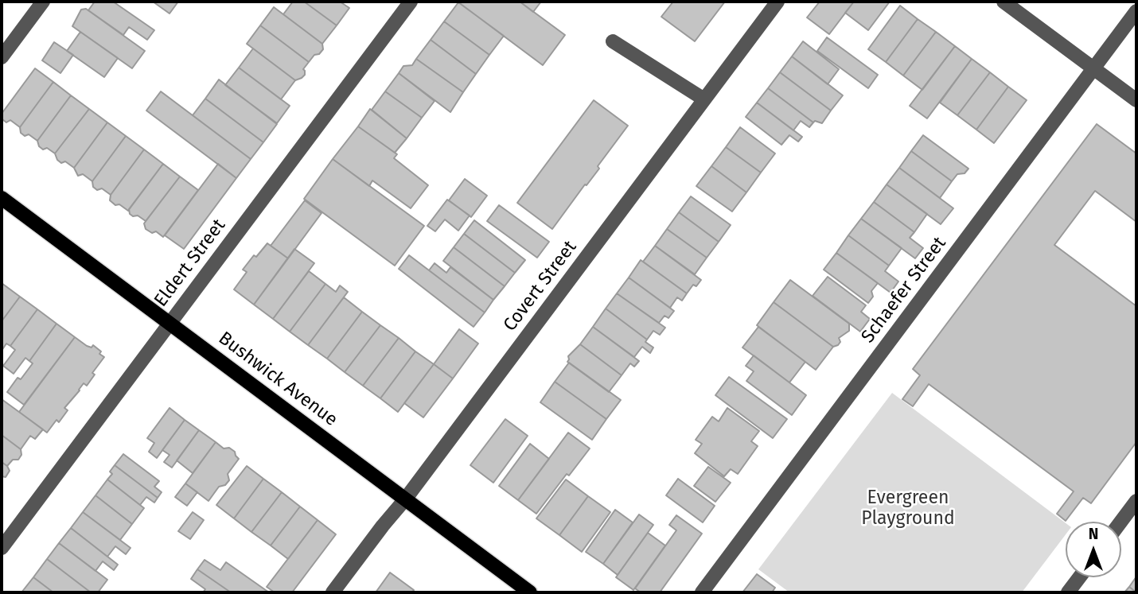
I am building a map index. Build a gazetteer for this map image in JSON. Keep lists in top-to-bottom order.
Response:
{
  "streets": {
    "main road": ["Bushwick Avenue"],
    "street": ["Eldert Street", "Covert Street", "Schaefer Street"]
  },
  "crossings": [
    ["Eldert Street", "Bushwick Avenue"],
    ["Covert Street", "Bushwick Avenue"]
  ],
  "parks": ["Evergreen Playground"],
  "north": "top"
}
